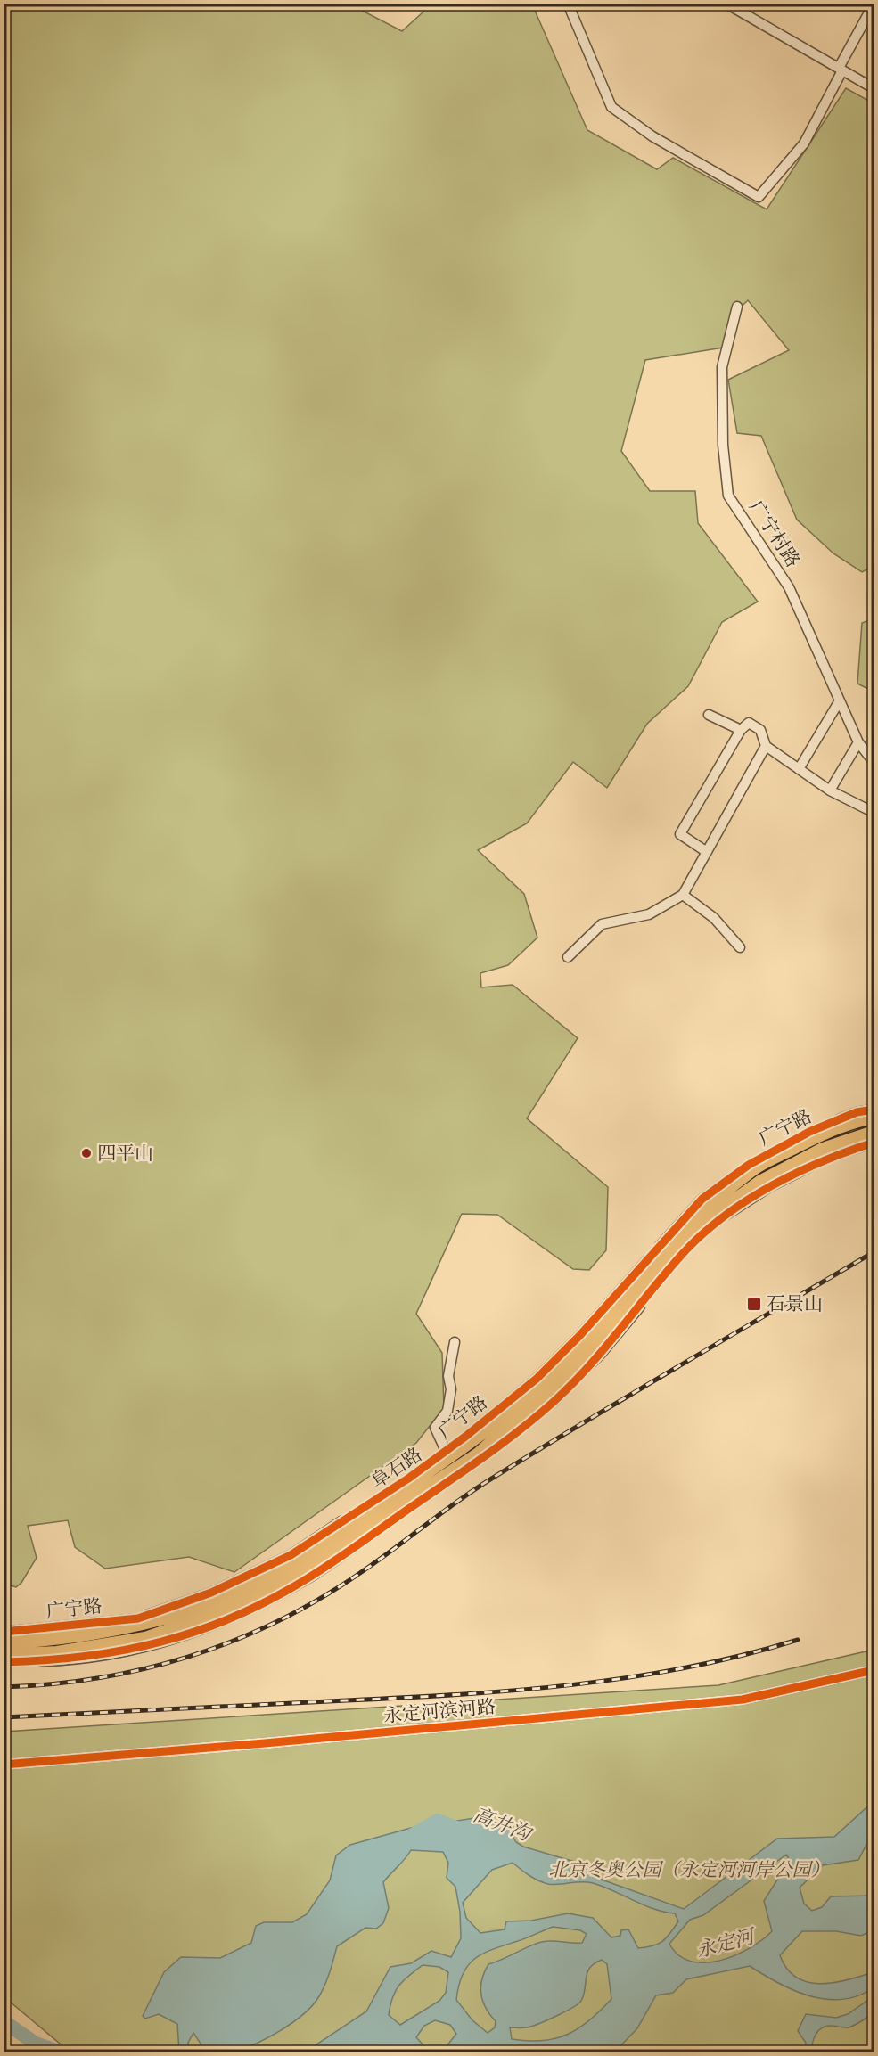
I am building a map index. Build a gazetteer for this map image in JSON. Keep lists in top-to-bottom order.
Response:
{
  "streets": {
    "highway": ["阜石路"],
    "street": ["广宁村路", "广宁路", "永定河滨河路"]
  },
  "water": ["高井沟", "永定河"],
  "parks": ["北京冬奥公园（永定河河岸公园）"],
  "places": {
    "other": ["四平山"],
    "transit": ["石景山"]
  }
}
